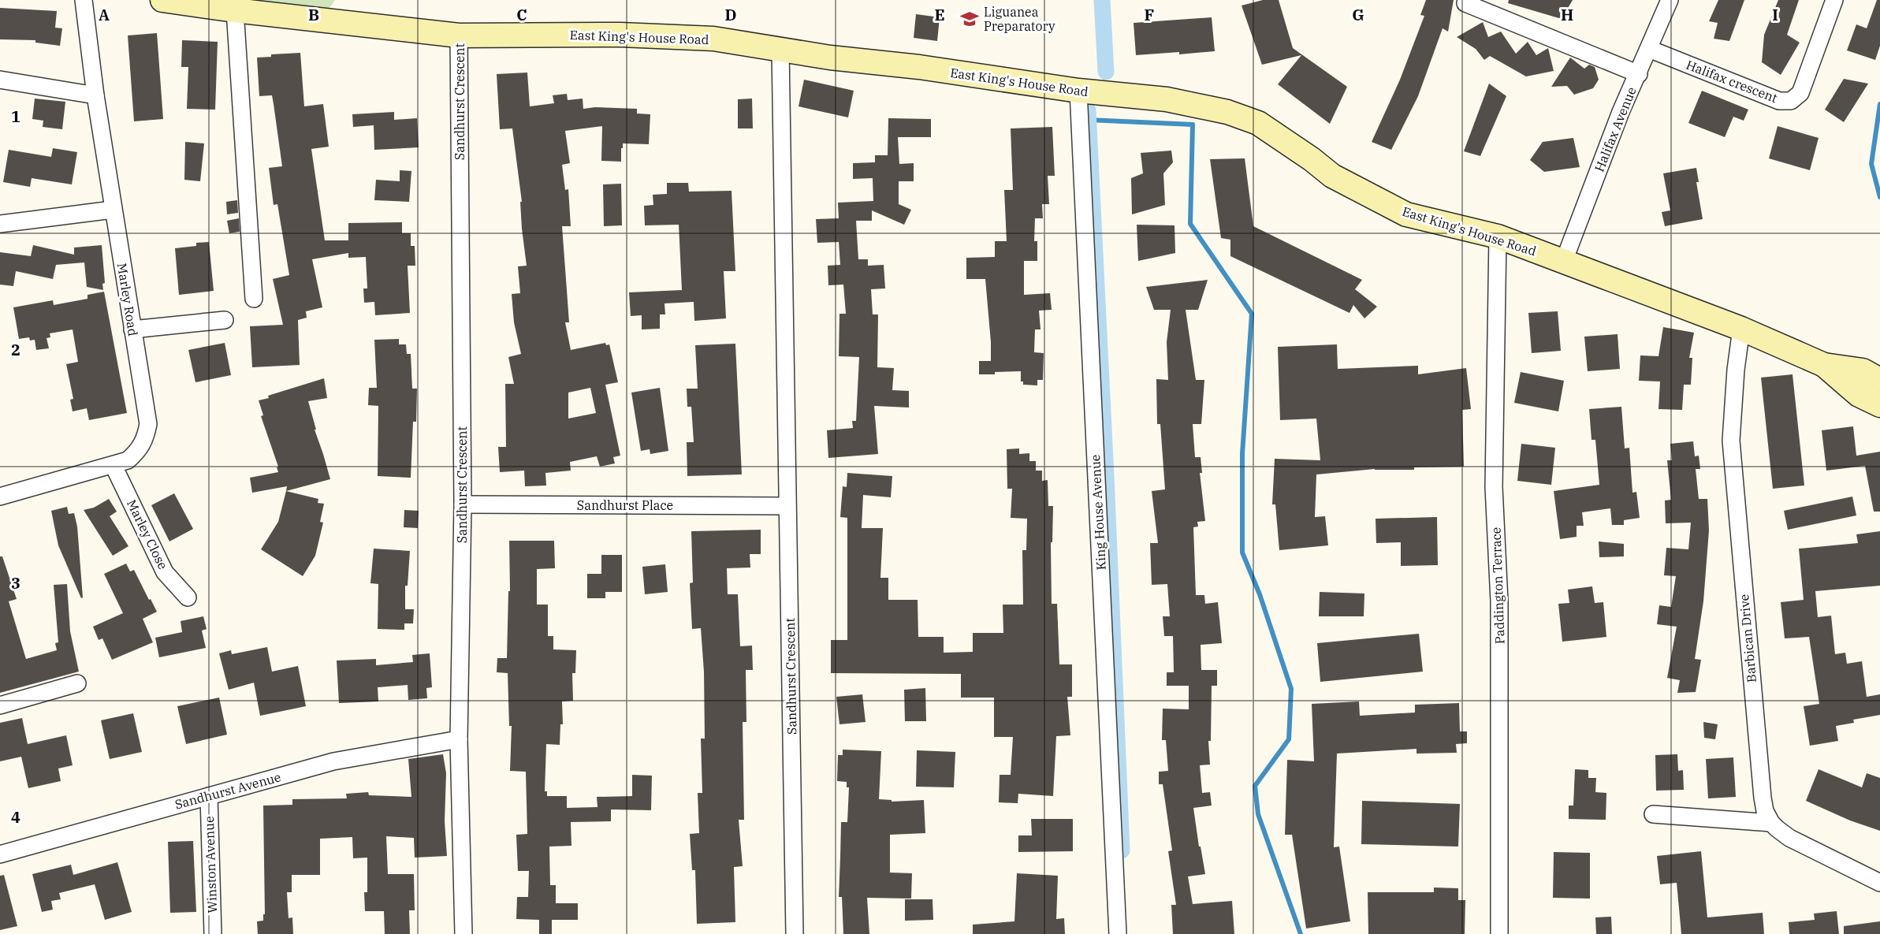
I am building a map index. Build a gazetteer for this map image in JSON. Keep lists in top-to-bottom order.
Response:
{
  "streets": {
    "main road": ["East King's House Road"],
    "street": [
      "Halifax crescent",
      "Sandhurst Crescent",
      "Halifax Avenue",
      "Marley Road",
      "Sandhurst Place",
      "King House Avenue",
      "Marley Close",
      "Paddington Terrace",
      "Barbican Drive",
      "Sandhurst Avenue",
      "Winston Avenue"
    ]
  },
  "crossings": [
    ["East King's House Road", "Sandhurst Crescent"],
    ["East King's House Road", "Halifax Avenue"],
    ["East King's House Road", "King House Avenue"],
    ["East King's House Road", "Paddington Terrace"],
    ["East King's House Road", "Barbican Drive"],
    ["Halifax crescent", "Halifax Avenue"],
    ["Sandhurst Crescent", "Sandhurst Place"],
    ["Sandhurst Crescent", "Sandhurst Avenue"],
    ["Marley Road", "Marley Close"],
    ["Sandhurst Avenue", "Winston Avenue"]
  ],
  "places": {
    "school or university": ["Liguanea Preparatory"]
  },
  "grid": {
    "columns": [
      "A",
      "B",
      "C",
      "D",
      "E",
      "F",
      "G",
      "H",
      "I"
    ],
    "rows": [
      "1",
      "2",
      "3",
      "4"
    ]
  }
}
